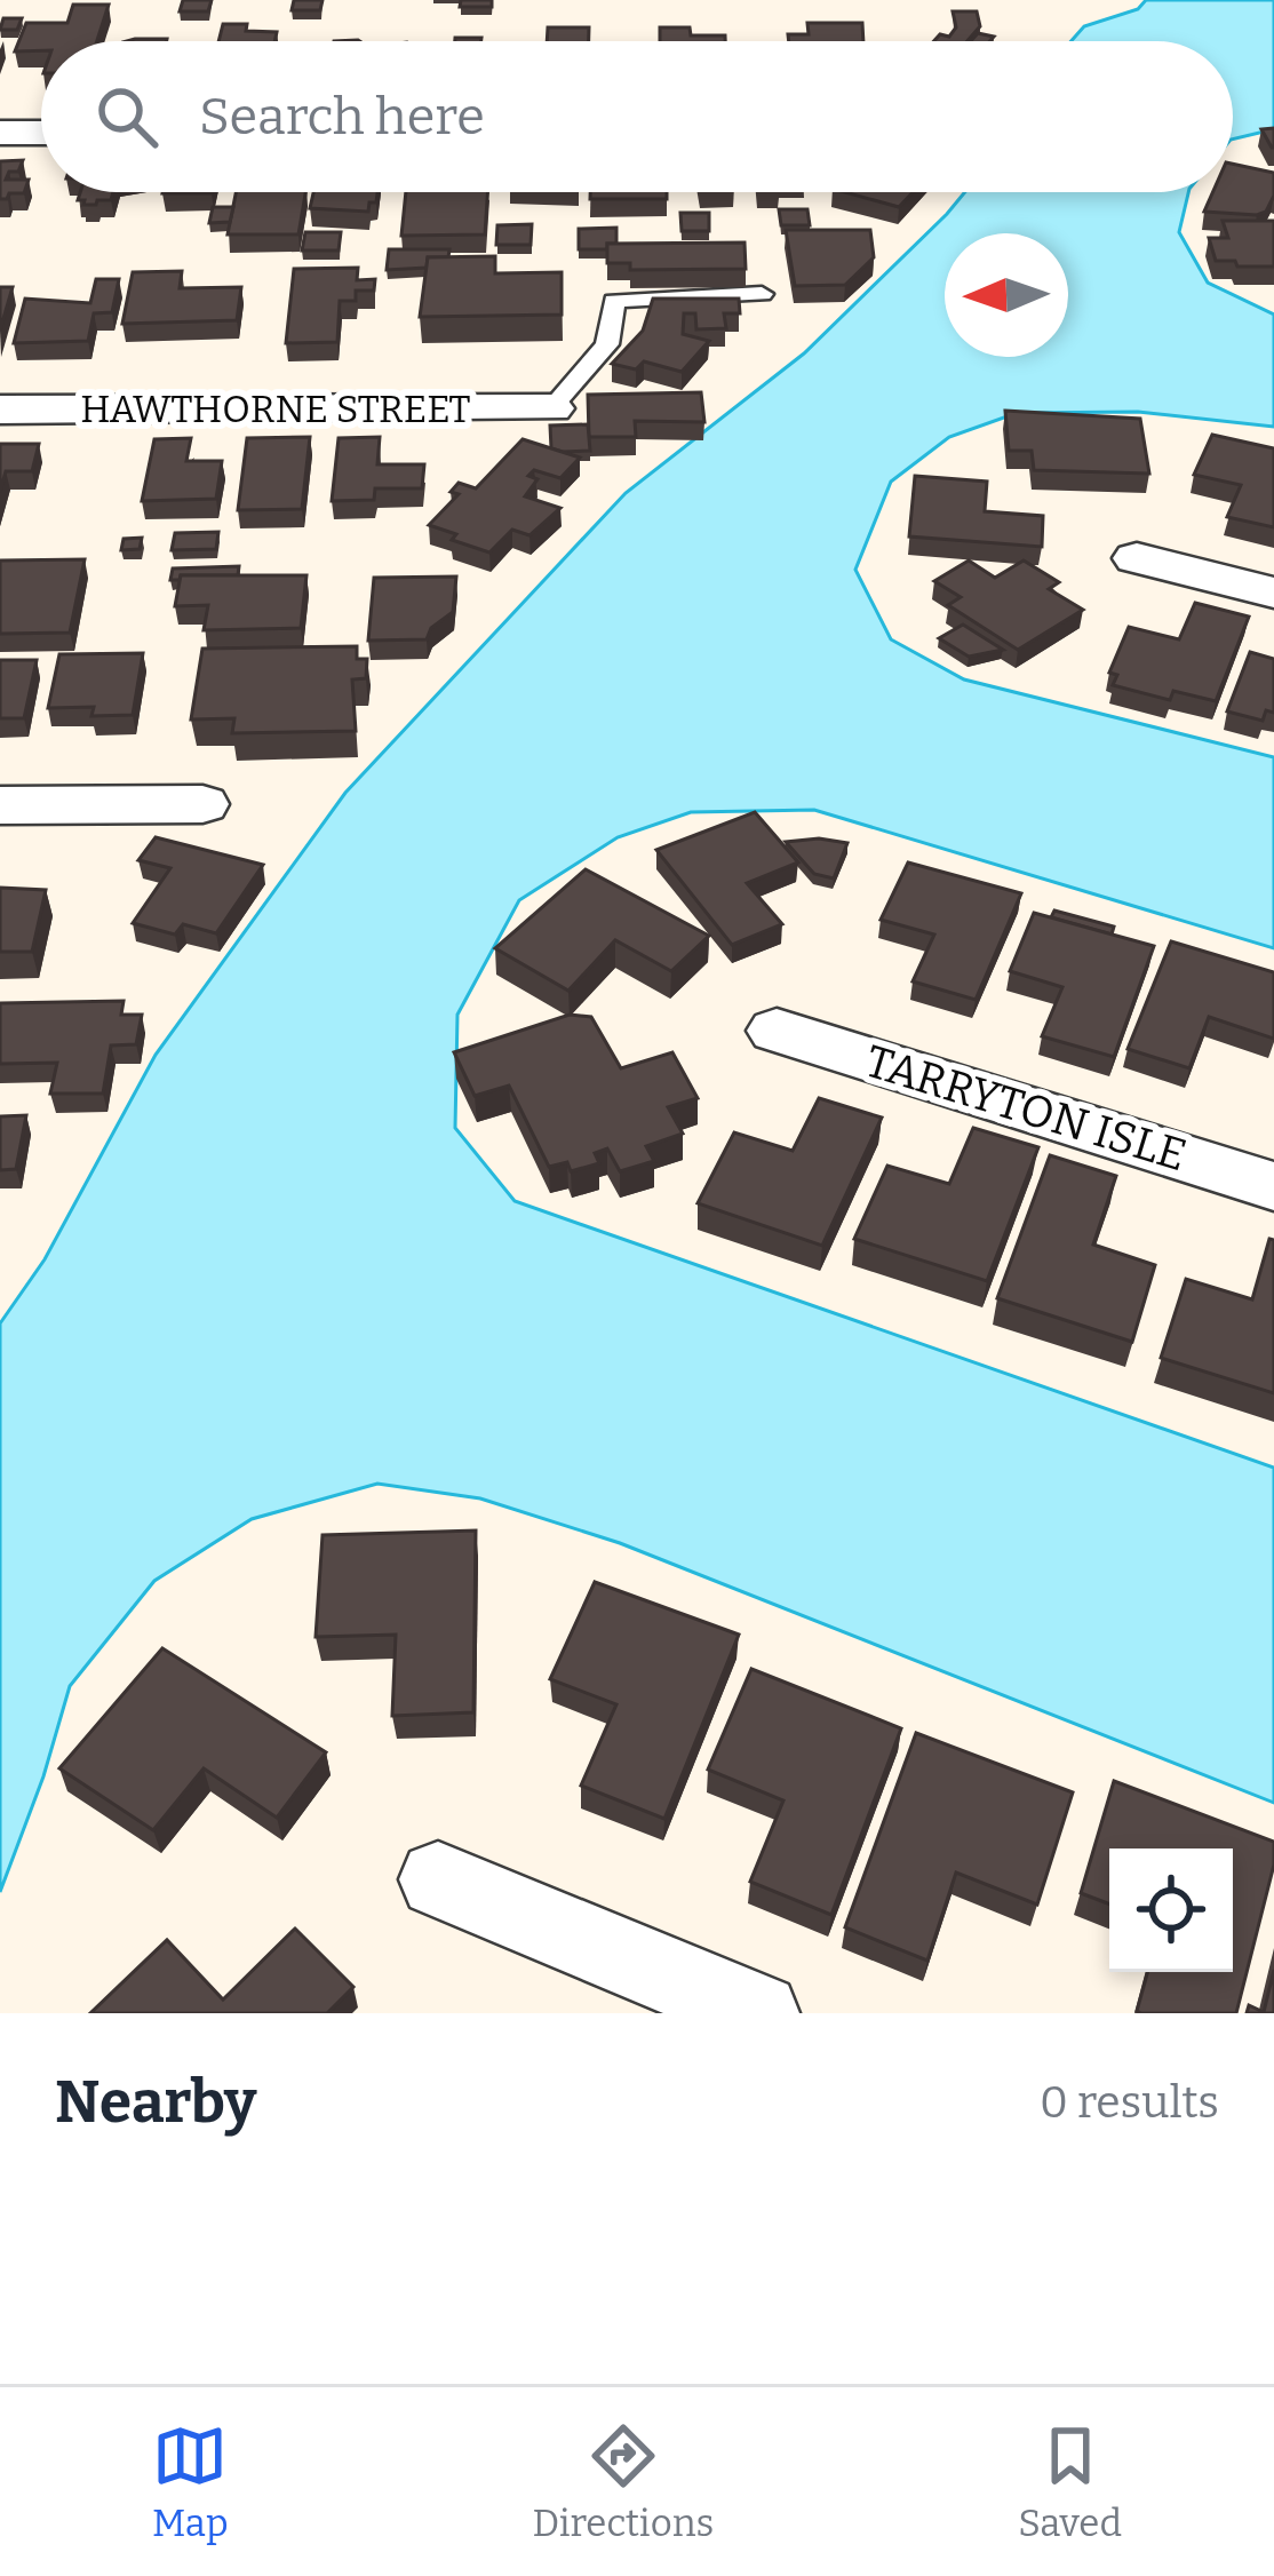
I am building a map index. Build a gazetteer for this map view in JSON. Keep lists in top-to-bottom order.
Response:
{
  "streets": {
    "street": ["HAWTHORNE STREET", "TARRYTON ISLE"]
  },
  "north": "left",
  "page": {
    "search": "Search here",
    "heading": ["Nearby", "0 results"],
    "nav": ["Map", "Directions", "Saved"]
  }
}
